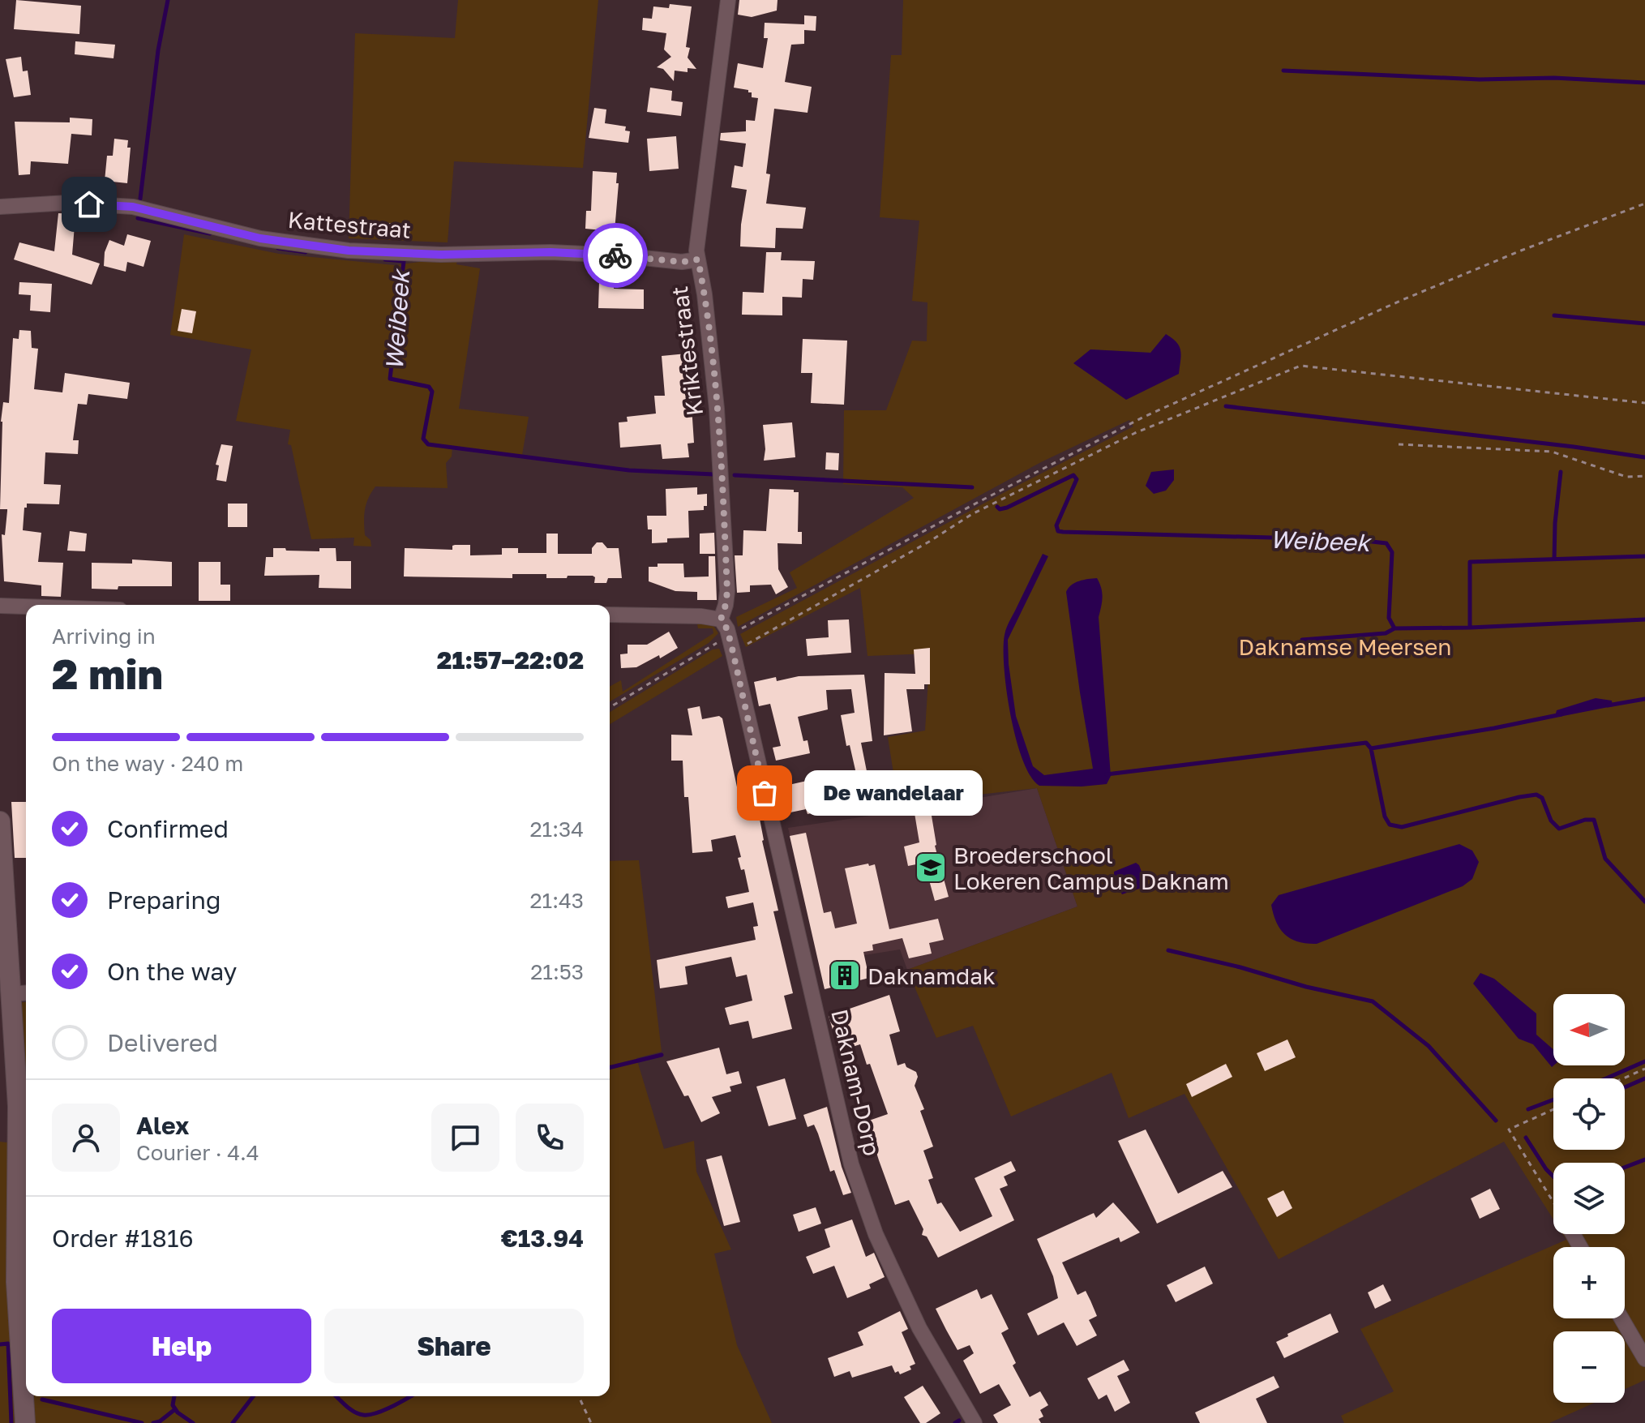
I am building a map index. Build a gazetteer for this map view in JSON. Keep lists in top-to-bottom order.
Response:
{
  "streets": {
    "street": ["Kattestraat", "Kriktestraat", "Daknam-Dorp"]
  },
  "crossings": [
    ["Kattestraat", "Kriktestraat"],
    ["Kriktestraat", "Daknam-Dorp"]
  ],
  "water": ["Weibeek"],
  "parks": ["Daknamse Meersen"],
  "places": {
    "other": ["De wandelaar"],
    "school or university": ["Broederschool Lokeren Campus Daknam"],
    "building": ["Daknamdak"]
  },
  "north": "left",
  "page": {
    "heading": ["2 min", "Arriving in", "21:57–22:02"],
    "panel": [
      "Alex",
      "Courier · 4.4",
      "Order #1816",
      "€13.94"
    ],
    "bar": "On the way · 240 m",
    "bubble": "De wandelaar",
    "list": [
      ["Confirmed", "21:34"],
      ["Preparing", "21:43"],
      ["On the way", "21:53"],
      "Delivered"
    ],
    "map_buttons": ["+", "−"],
    "buttons": ["Help", "Share"]
  }
}
